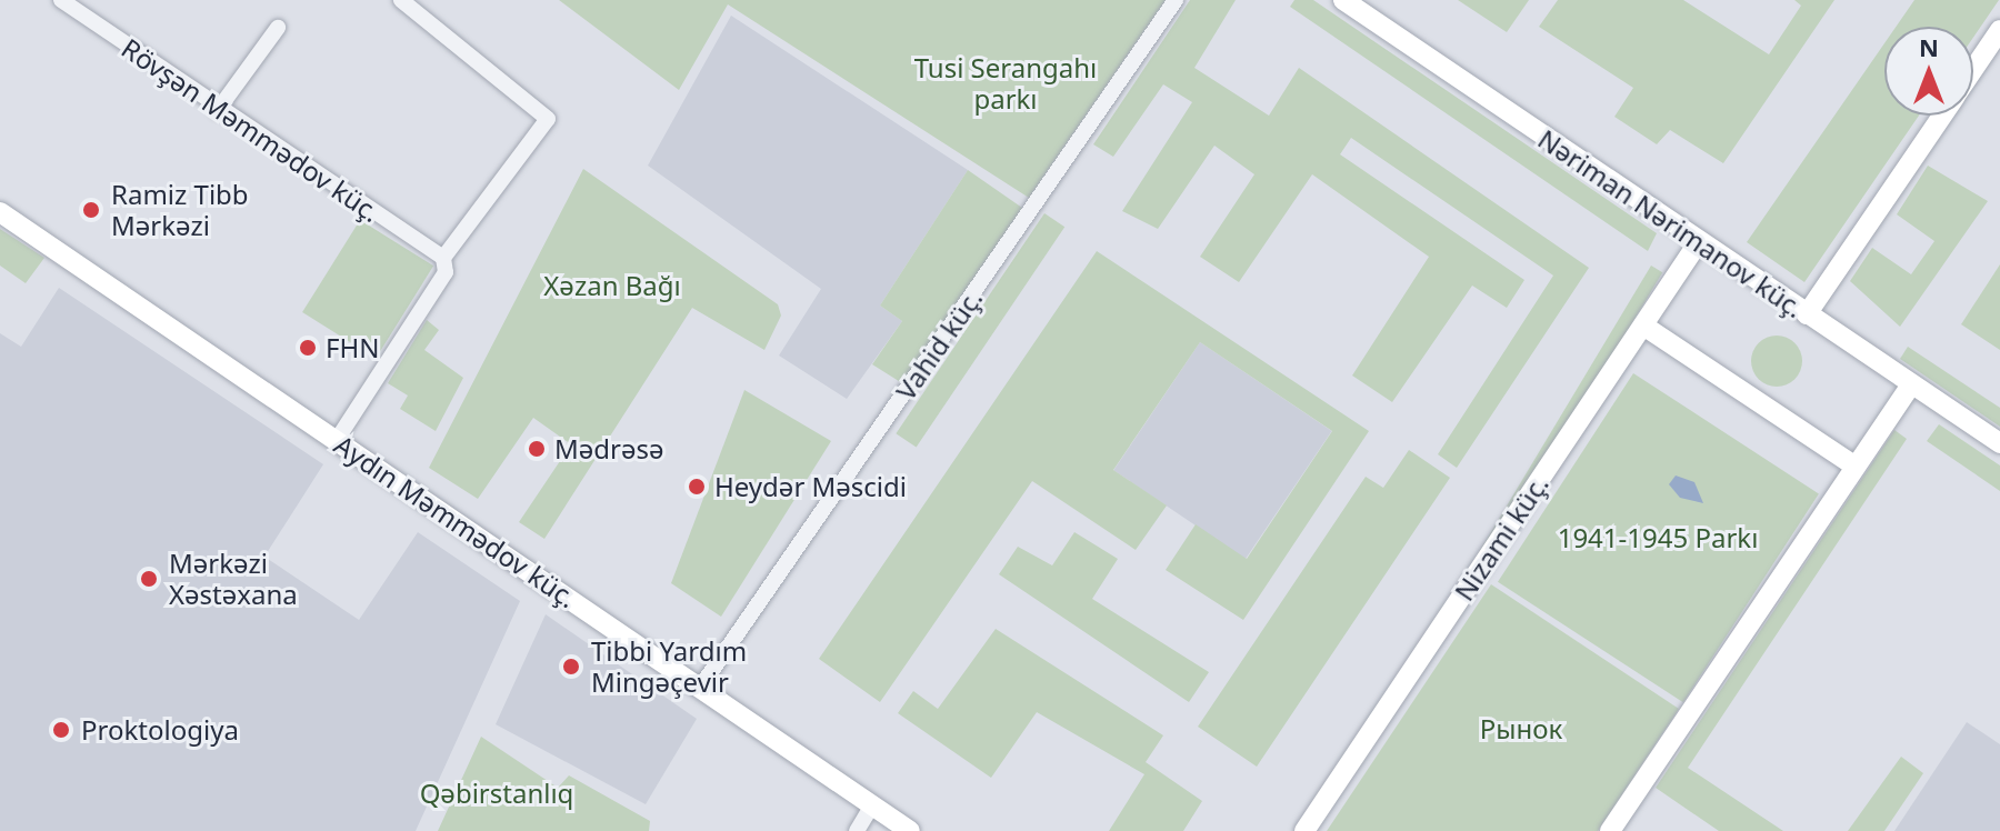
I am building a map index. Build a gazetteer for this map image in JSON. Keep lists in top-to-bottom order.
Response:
{
  "streets": {
    "street": [
      "Rövşən Məmmədov küç.",
      "Nəriman Nərimanov küç.",
      "Vahid küç.",
      "Aydın Məmmədov küç.",
      "Nizami küç."
    ]
  },
  "crossings": [
    ["Nəriman Nərimanov küç.", "Nizami küç."],
    ["Vahid küç.", "Aydın Məmmədov küç."]
  ],
  "parks": [
    "Tusi Serangahı parkı",
    "Xəzan Bağı",
    "1941-1945 Parkı",
    "Рынок",
    "Qəbirstanlıq"
  ],
  "places": [
    "Ramiz Tibb Mərkəzi",
    "FHN",
    "Mədrəsə",
    "Heydər Məscidi",
    "Mərkəzi Xəstəxana",
    "Tibbi Yardım Mingəçevir",
    "Proktologiya"
  ],
  "north": "top"
}
